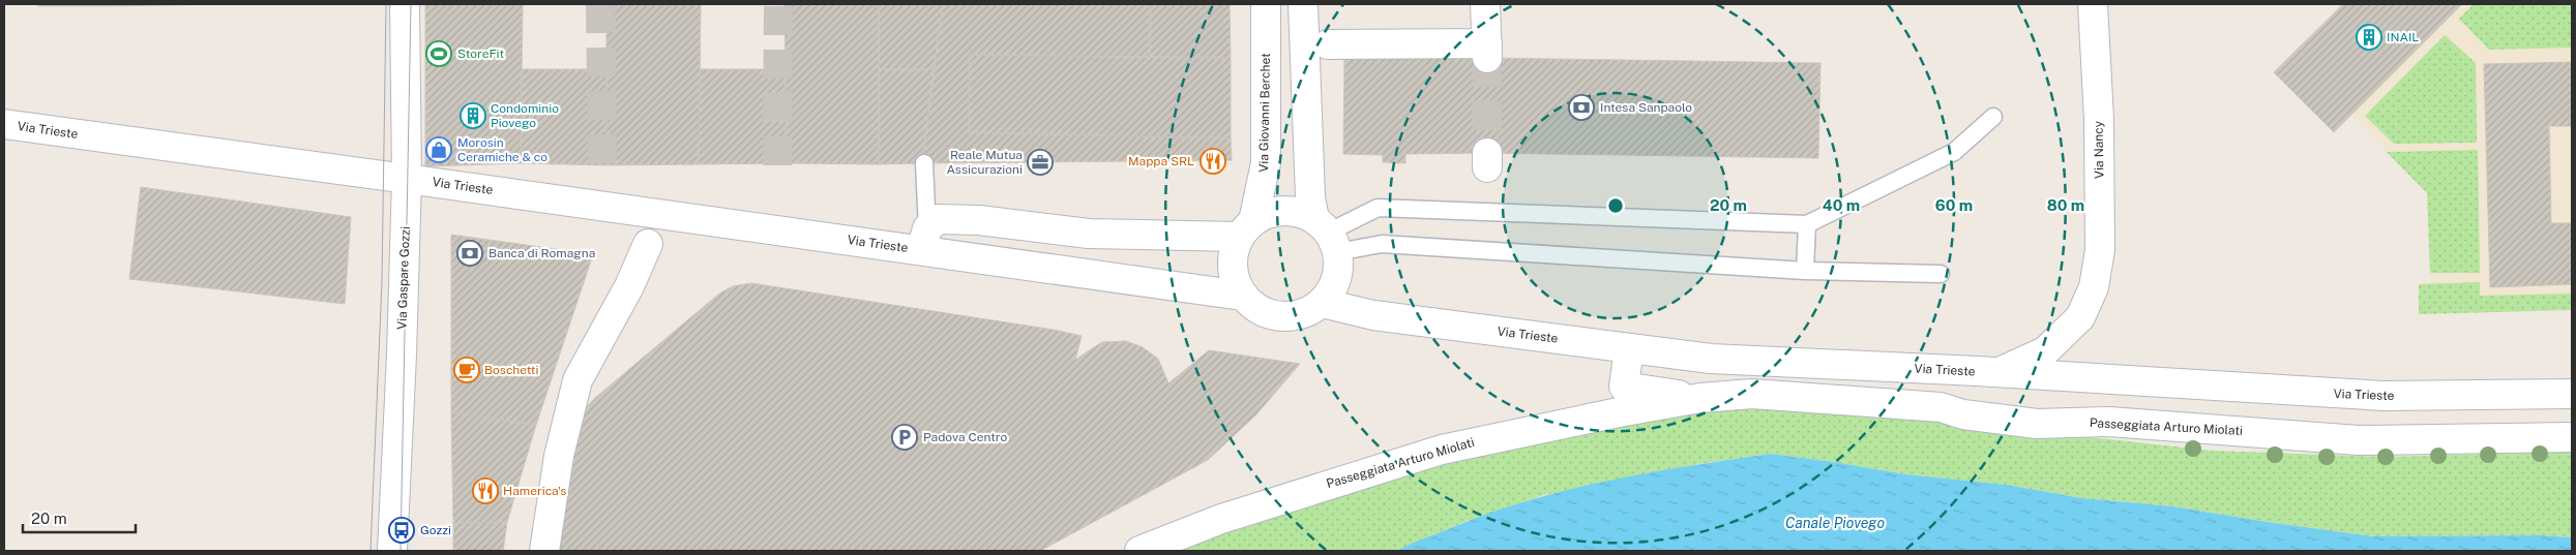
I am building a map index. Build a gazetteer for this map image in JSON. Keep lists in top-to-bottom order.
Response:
{
  "streets": {
    "street": [
      "Via Giovanni Berchet",
      "Via Trieste",
      "Via Nancy",
      "Via Gaspare Gozzi",
      "Passeggiata Arturo Miolati"
    ]
  },
  "crossings": [
    ["Via Giovanni Berchet", "Via Trieste"],
    ["Via Trieste", "Via Nancy"],
    ["Via Trieste", "Via Gaspare Gozzi"],
    ["Via Trieste", "Passeggiata Arturo Miolati"]
  ],
  "water": ["Canale Piovego"],
  "places": {
    "building": ["INAIL", "Condominio Piovego"],
    "sports": ["StoreFit"],
    "bank": ["Intesa Sanpaolo", "Banca di Romagna"],
    "shop": ["Morosin Ceramiche & co"],
    "restaurant": ["Mappa SRL", "Hamerica's"],
    "office": ["Reale Mutua Assicurazioni"],
    "cafe": ["Boschetti"],
    "parking": ["Padova Centro"],
    "bus stop": ["Gozzi"]
  },
  "scale_bar": "20 m",
  "rings": [
    "20 m",
    "40 m",
    "60 m",
    "80 m"
  ]
}
